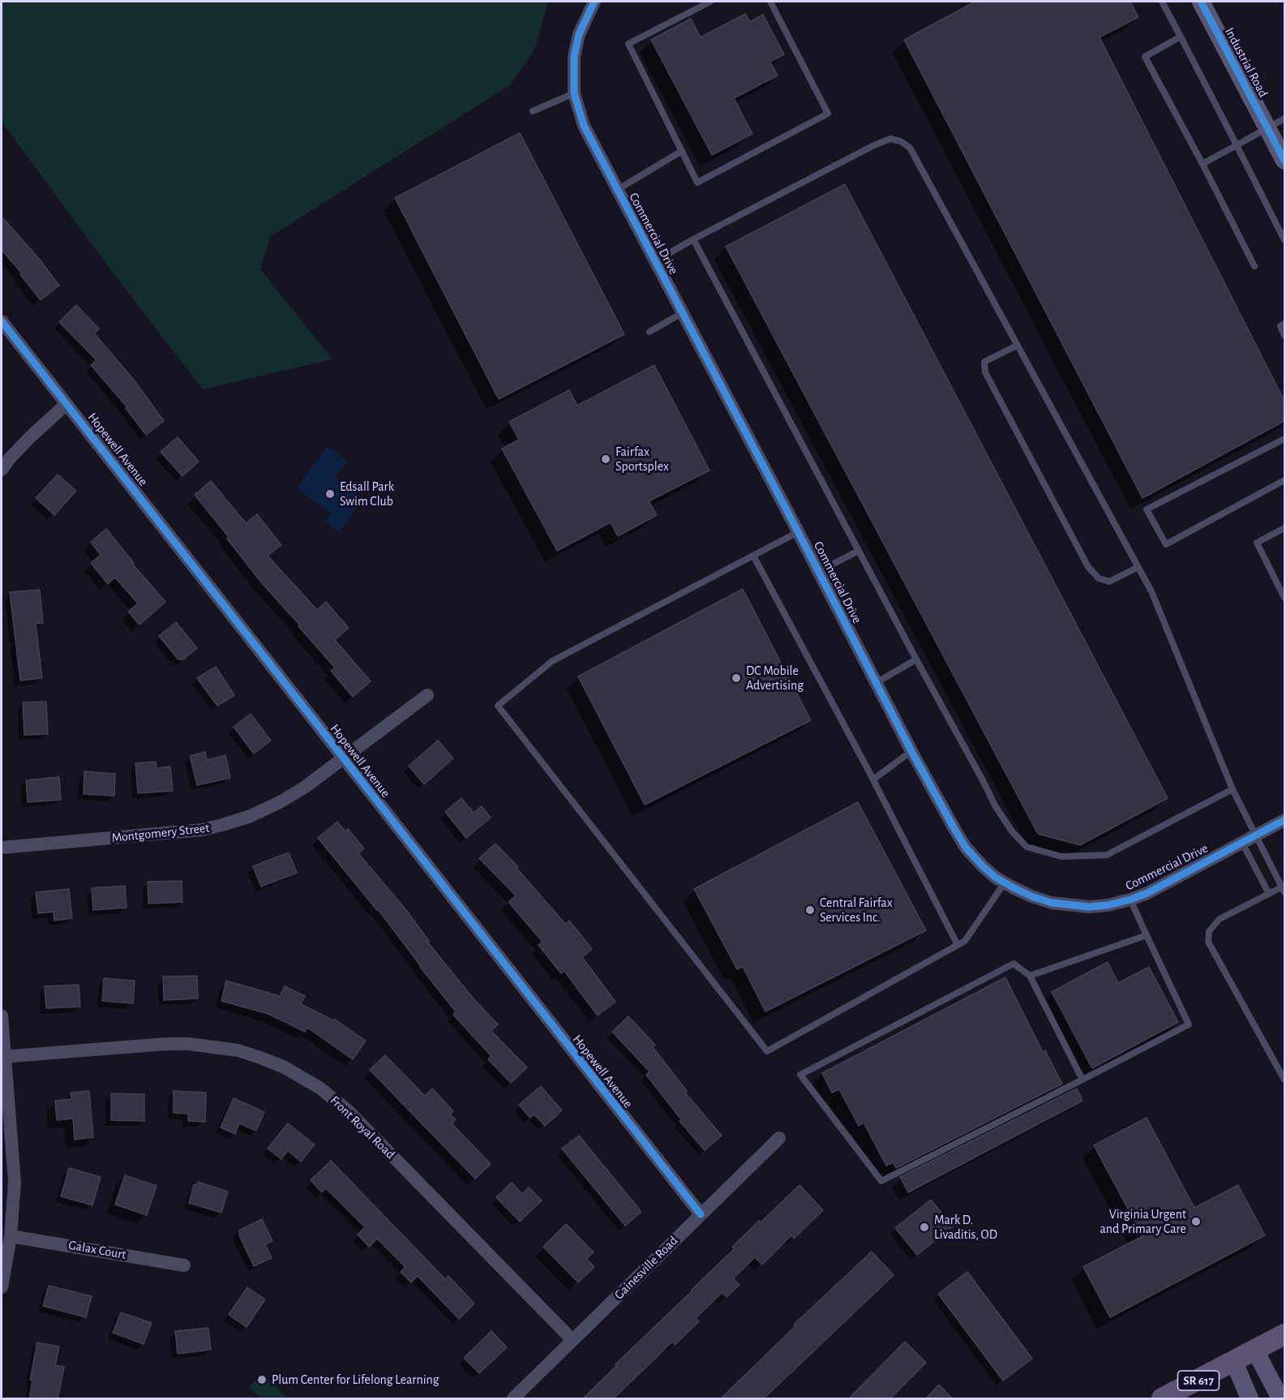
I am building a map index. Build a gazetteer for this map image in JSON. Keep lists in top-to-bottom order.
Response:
{
  "streets": {
    "main road": ["SR 617"],
    "street": [
      "Industrial Road",
      "Commercial Drive",
      "Hopewell Avenue",
      "Montgomery Street",
      "Front Royal Road",
      "Galax Court",
      "Gainesville Road"
    ]
  },
  "crossings": [
    ["Hopewell Avenue", "Montgomery Street"],
    ["Hopewell Avenue", "Gainesville Road"],
    ["Front Royal Road", "Gainesville Road"]
  ],
  "places": [
    "Fairfax Sportsplex",
    "Edsall Park Swim Club",
    "DC Mobile Advertising",
    "Central Fairfax Services Inc.",
    "Virginia Urgent and Primary Care",
    "Mark D. Livaditis, OD",
    "Plum Center for Lifelong Learning"
  ]
}
